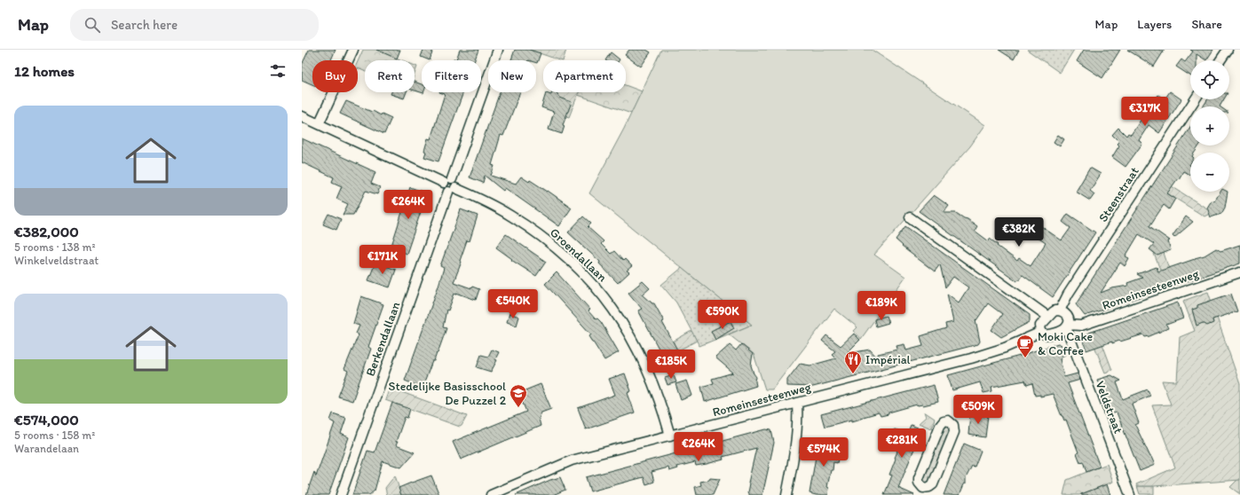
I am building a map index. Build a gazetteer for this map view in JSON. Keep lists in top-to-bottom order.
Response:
{
  "streets": {
    "street": [
      "Steenstraat",
      "Groendallaan",
      "Romeinsesteenweg",
      "Berkendallaan",
      "Veldstraat"
    ]
  },
  "crossings": [
    ["Steenstraat", "Romeinsesteenweg"],
    ["Steenstraat", "Veldstraat"],
    ["Groendallaan", "Romeinsesteenweg"],
    ["Groendallaan", "Berkendallaan"],
    ["Romeinsesteenweg", "Veldstraat"]
  ],
  "places": {
    "cafe": ["Moki Cake & Coffee"],
    "restaurant": ["Impérial"],
    "school or university": ["Stedelijke Basisschool De Puzzel 2"]
  },
  "page": {
    "header": "Map",
    "search": "Search here",
    "nav": ["Map", "Layers", "Share"],
    "heading": "12 homes",
    "map_buttons": ["+", "−"],
    "chip": [
      "Buy",
      "Rent",
      "Filters",
      "New",
      "Apartment"
    ],
    "list": [
      {
        "name": "€382,000",
        "note": "5 rooms · 138 m² · Winkelveldstraat"
      },
      {
        "name": "€574,000",
        "note": "5 rooms · 158 m² · Warandelaan"
      }
    ],
    "price": [
      "€317K",
      "€264K",
      "€382K",
      "€171K",
      "€540K",
      "€189K",
      "€590K",
      "€185K",
      "€509K",
      "€281K",
      "€264K",
      "€574K"
    ]
  }
}
